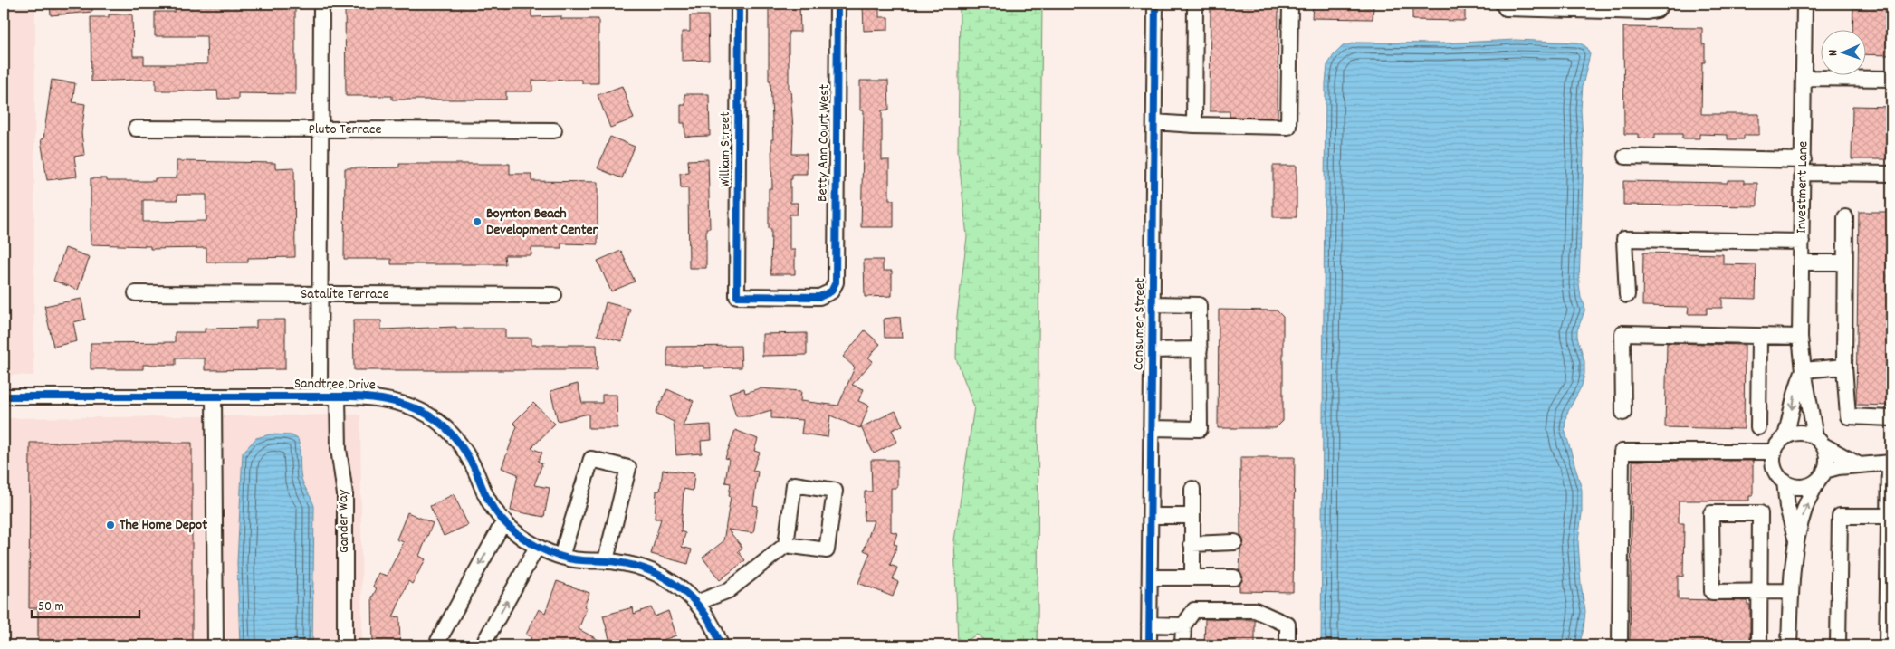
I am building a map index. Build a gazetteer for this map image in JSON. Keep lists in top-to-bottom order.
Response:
{
  "streets": {
    "street": [
      "Pluto Terrace",
      "Betty Ann Court West",
      "William Street",
      "Investment Lane",
      "Satalite Terrace",
      "Consumer Street",
      "Sandtree Drive",
      "Gander Way"
    ]
  },
  "crossings": [
    ["Betty Ann Court West", "William Street"],
    ["Sandtree Drive", "Gander Way"]
  ],
  "places": ["Boynton Beach Development Center", "The Home Depot"],
  "scale_bar": "50 m",
  "north": "left"
}
